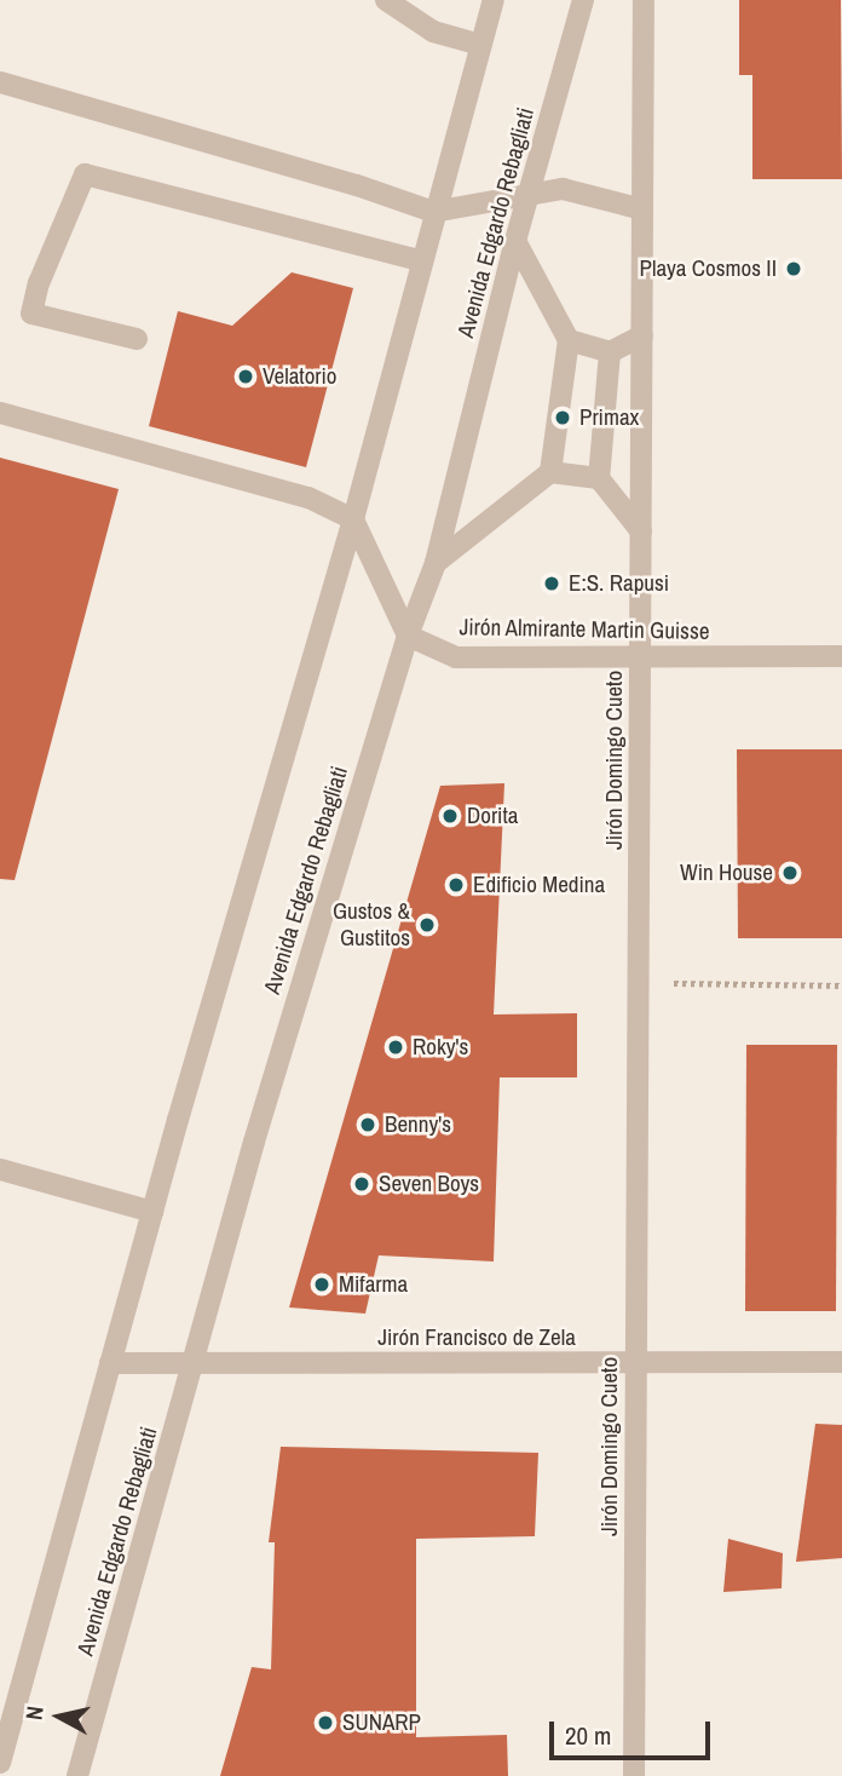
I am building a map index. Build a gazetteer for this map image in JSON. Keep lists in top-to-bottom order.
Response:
{
  "streets": {
    "street": [
      "Avenida Edgardo Rebagliati",
      "Jirón Almirante Martin Guisse",
      "Jirón Domingo Cueto",
      "Jirón Francisco de Zela"
    ]
  },
  "crossings": [
    ["Avenida Edgardo Rebagliati", "Jirón Almirante Martin Guisse"],
    ["Avenida Edgardo Rebagliati", "Jirón Francisco de Zela"],
    ["Jirón Almirante Martin Guisse", "Jirón Domingo Cueto"],
    ["Jirón Domingo Cueto", "Jirón Francisco de Zela"]
  ],
  "places": [
    "Playa Cosmos II",
    "Velatorio",
    "Primax",
    "E:S. Rapusi",
    "Dorita",
    "Win House",
    "Edificio Medina",
    "Gustos & Gustitos",
    "Roky's",
    "Benny's",
    "Seven Boys",
    "Mifarma",
    "SUNARP"
  ],
  "scale_bar": "20 m",
  "north": "left"
}
